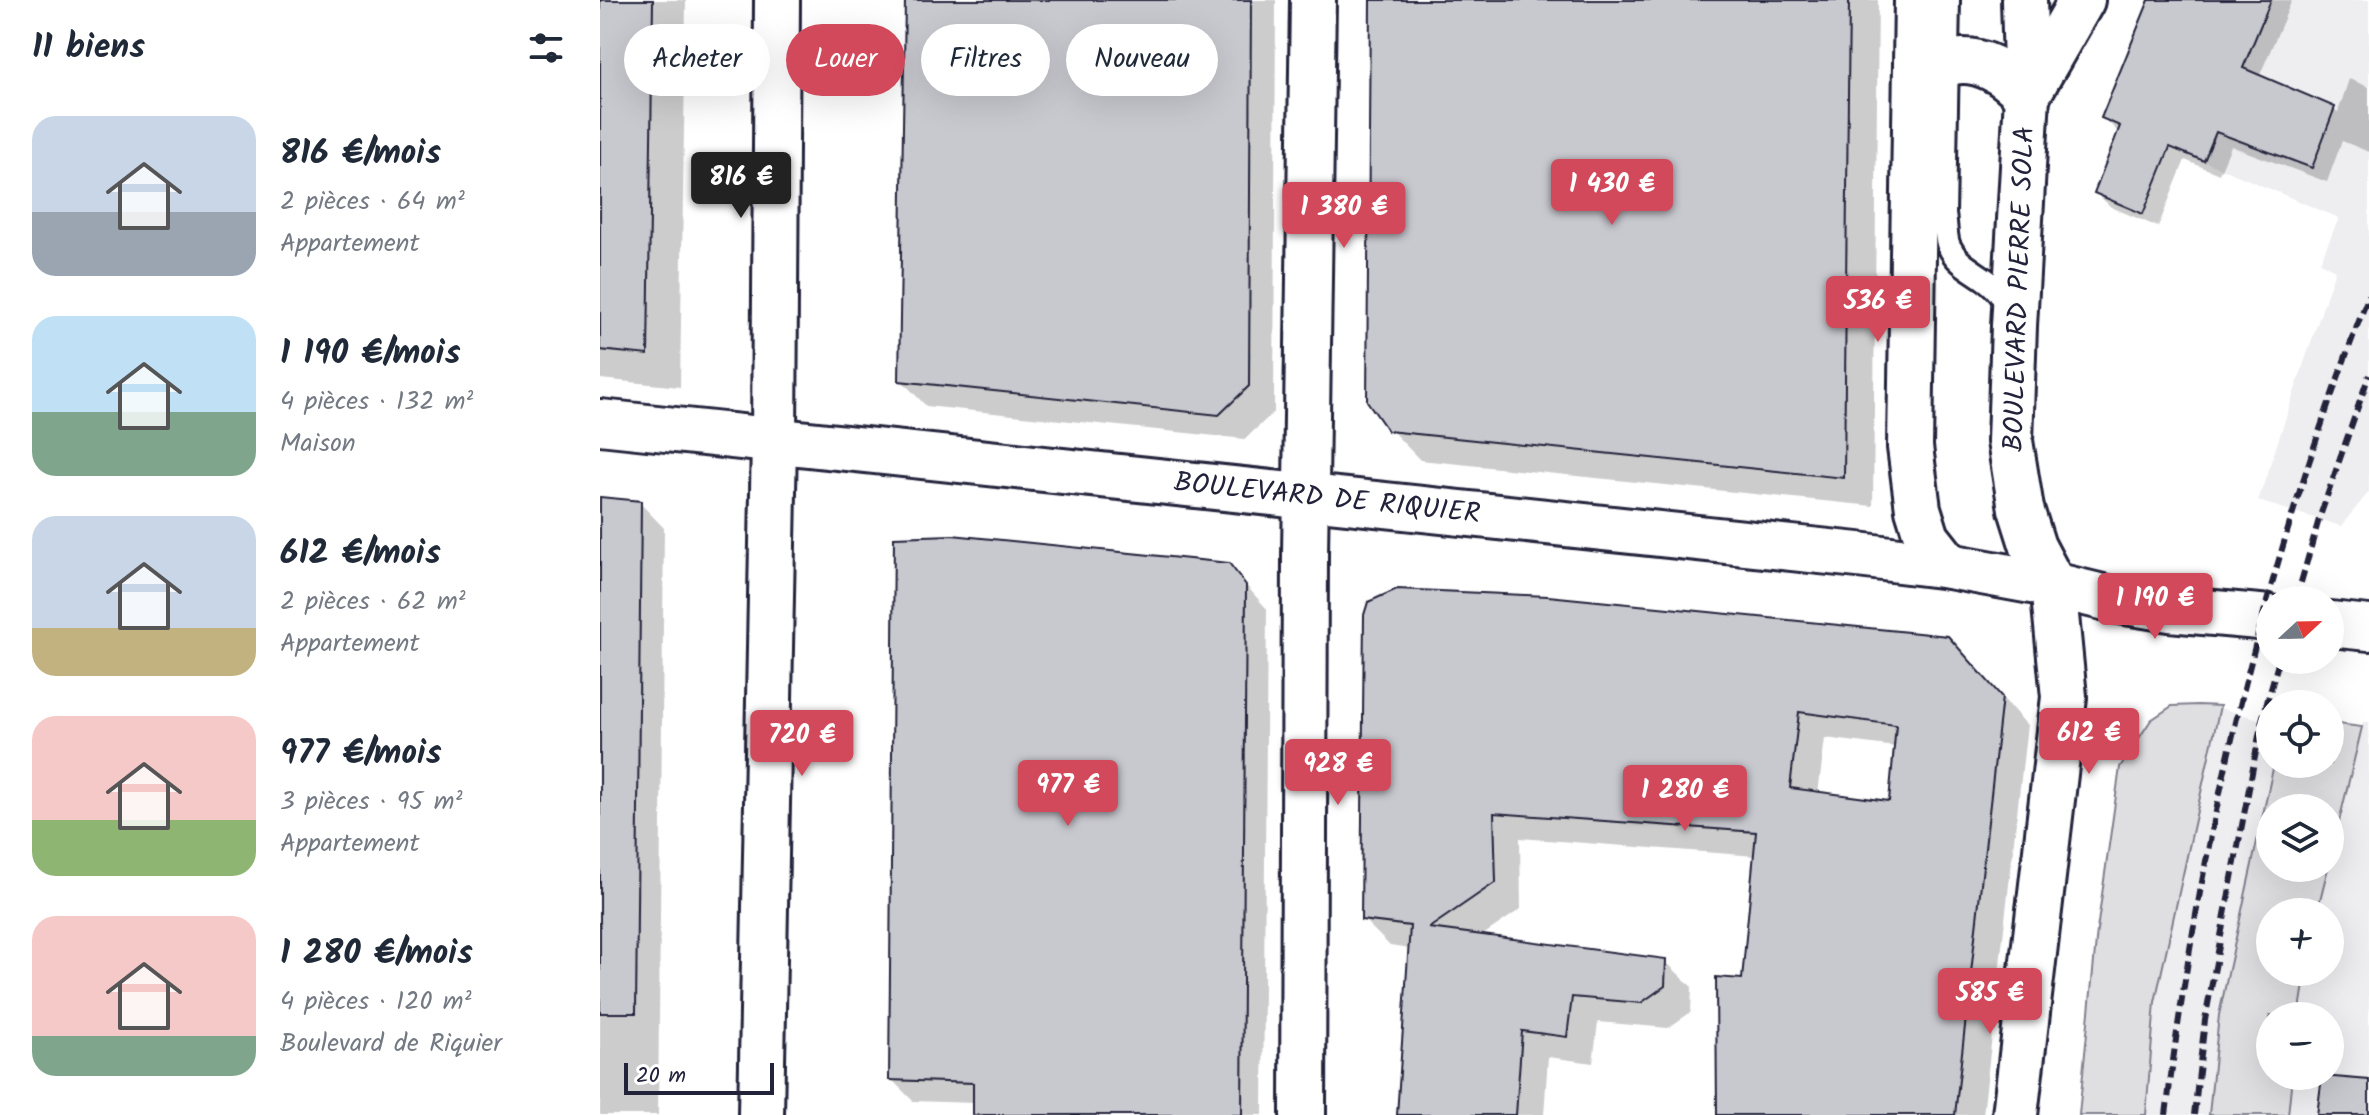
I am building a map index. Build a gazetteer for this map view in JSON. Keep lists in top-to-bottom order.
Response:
{
  "streets": {
    "main road": ["BOULEVARD PIERRE SOLA", "BOULEVARD DE RIQUIER"]
  },
  "crossings": [
    ["BOULEVARD PIERRE SOLA", "BOULEVARD DE RIQUIER"]
  ],
  "scale_bar": "20 m",
  "north": "right",
  "page": {
    "heading": "11 biens",
    "chip": [
      "Acheter",
      "Louer",
      "Filtres",
      "Nouveau"
    ],
    "list": [
      {
        "name": "816 €/mois",
        "note": "2 pièces · 64 m² · Appartement"
      },
      {
        "name": "1 190 €/mois",
        "note": "4 pièces · 132 m² · Maison"
      },
      {
        "name": "612 €/mois",
        "note": "2 pièces · 62 m² · Appartement"
      },
      {
        "name": "977 €/mois",
        "note": "3 pièces · 95 m² · Appartement"
      },
      {
        "name": "1 280 €/mois",
        "note": "4 pièces · 120 m² · Boulevard de Riquier"
      }
    ],
    "price": [
      "816 €",
      "1 430 €",
      "1 380 €",
      "536 €",
      "1 190 €",
      "612 €",
      "720 €",
      "928 €",
      "977 €",
      "1 280 €",
      "585 €"
    ],
    "map_buttons": ["+", "−"],
    "scale": "20 m"
  }
}
